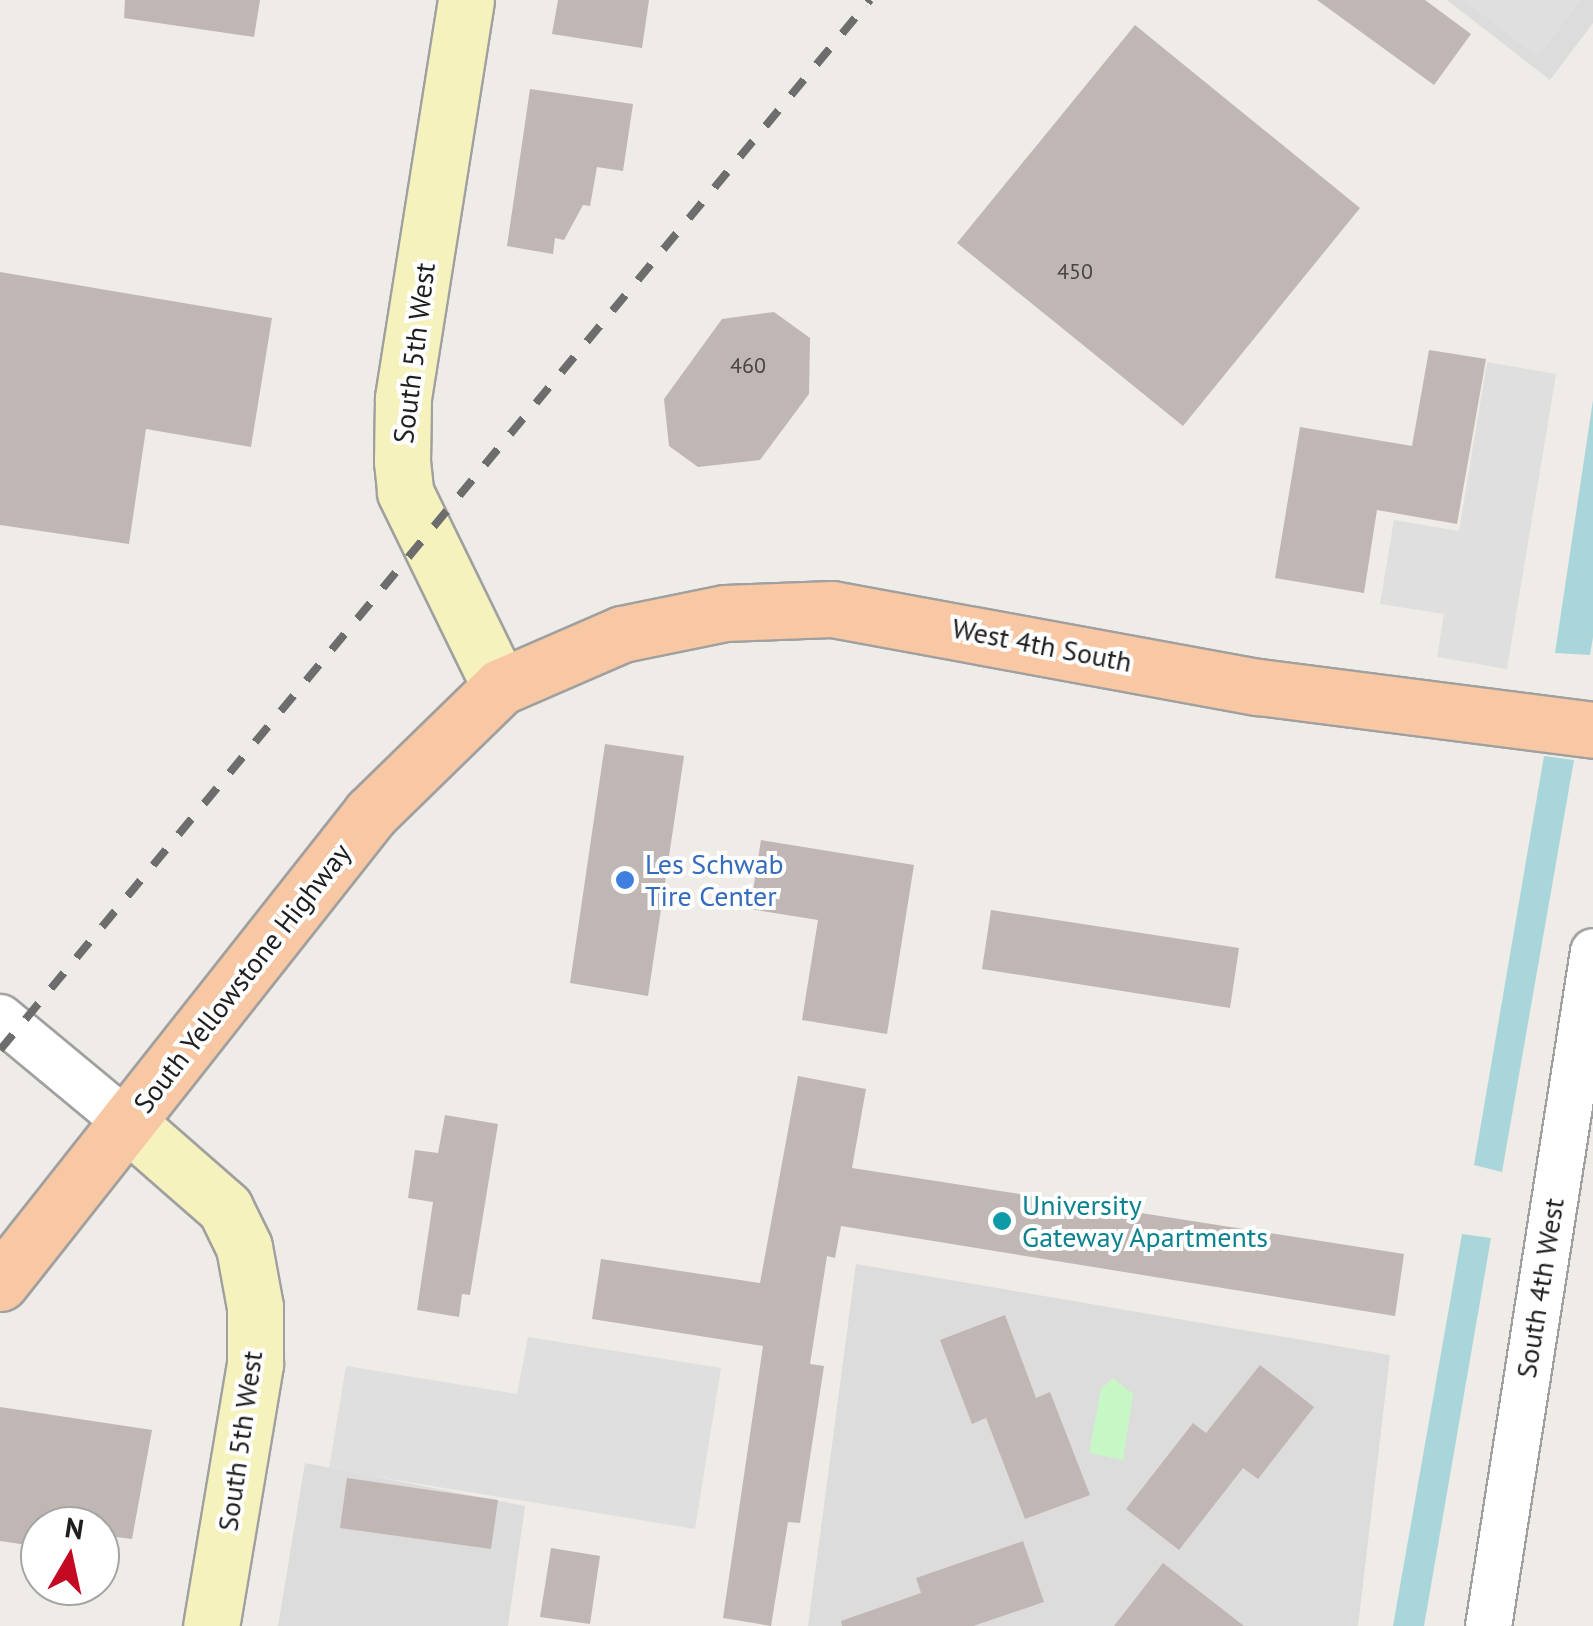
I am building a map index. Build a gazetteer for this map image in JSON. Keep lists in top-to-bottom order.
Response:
{
  "streets": {
    "main road": ["West 4th South", "South Yellowstone Highway"],
    "street": ["South 5th West", "South 4th West"]
  },
  "crossings": [
    ["South 5th West", "West 4th South"],
    ["South 5th West", "South Yellowstone Highway"],
    ["West 4th South", "South Yellowstone Highway"]
  ],
  "places": ["Les Schwab Tire Center", "University Gateway Apartments"],
  "house_numbers": ["450", "460"],
  "north": "top"
}
